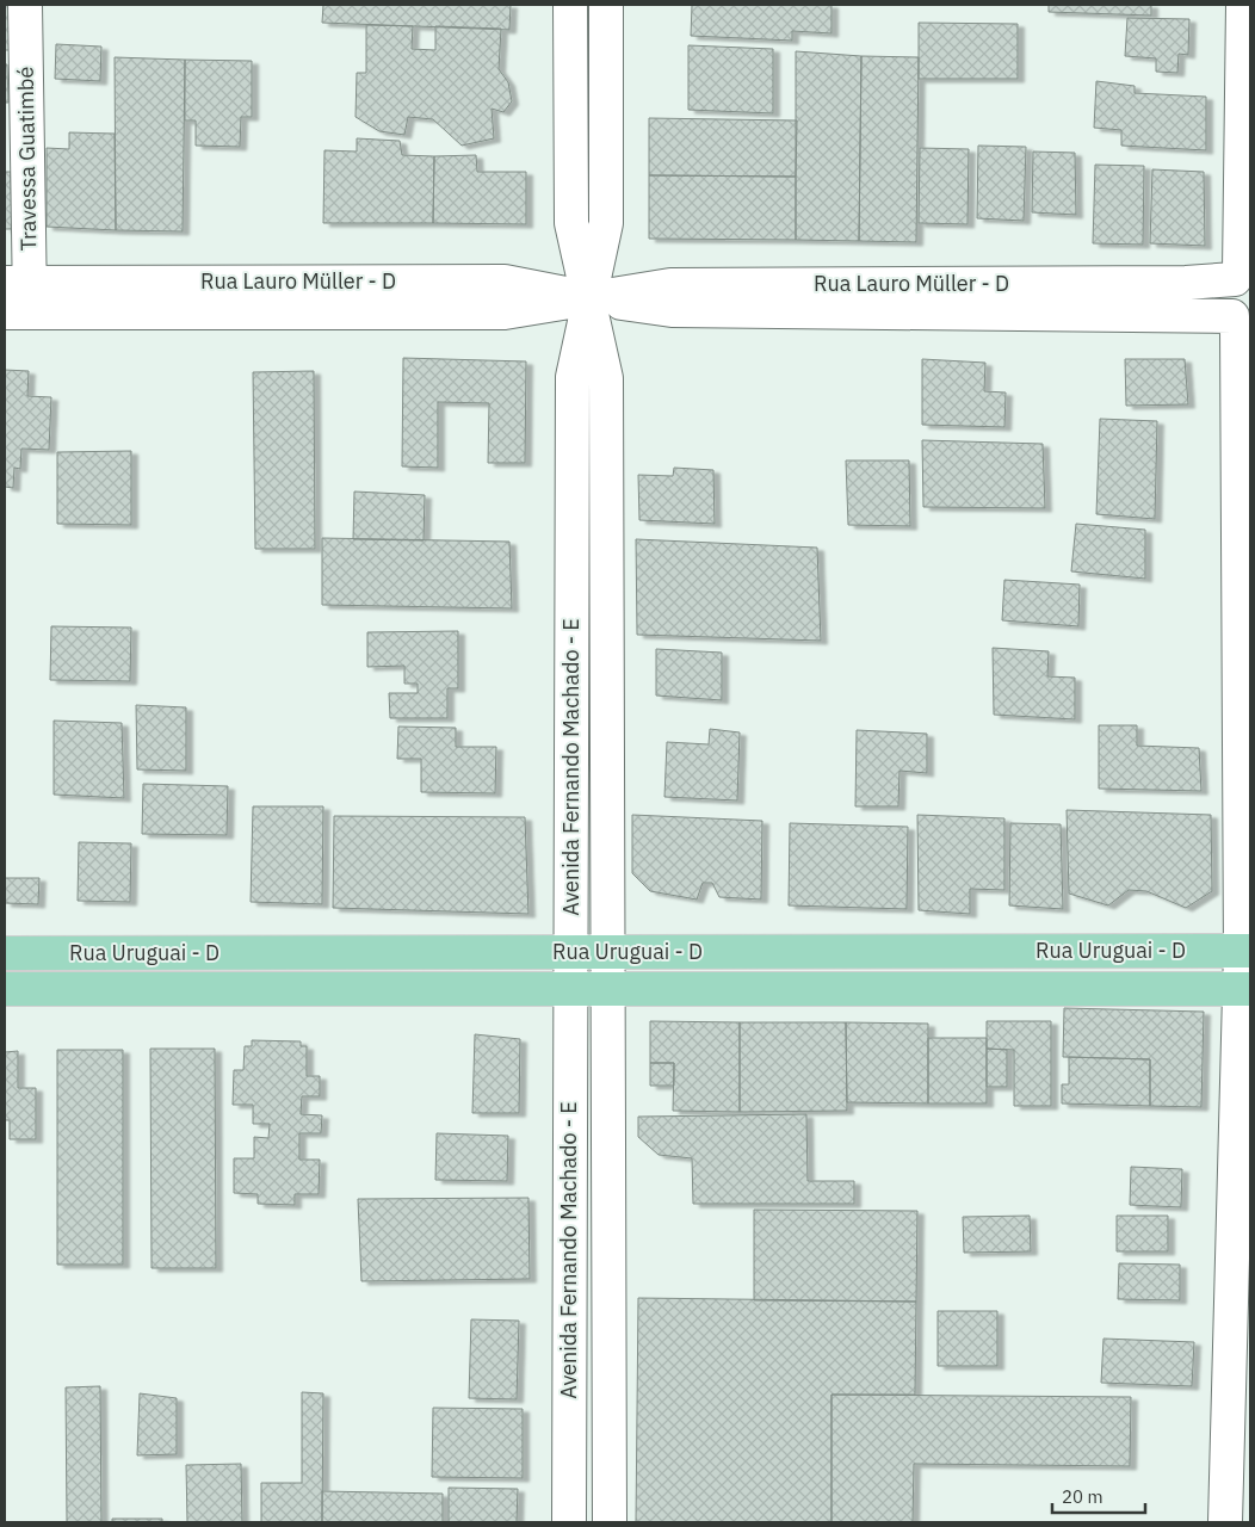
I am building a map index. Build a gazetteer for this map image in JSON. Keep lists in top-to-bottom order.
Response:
{
  "streets": {
    "main road": ["Rua Uruguai - D"],
    "street": ["Travessa Guatimbé", "Rua Lauro Müller - D", "Avenida Fernando Machado - E"]
  },
  "crossings": [
    ["Travessa Guatimbé", "Rua Lauro Müller - D"],
    ["Rua Lauro Müller - D", "Avenida Fernando Machado - E"],
    ["Avenida Fernando Machado - E", "Rua Uruguai - D"]
  ],
  "scale_bar": "20 m"
}
